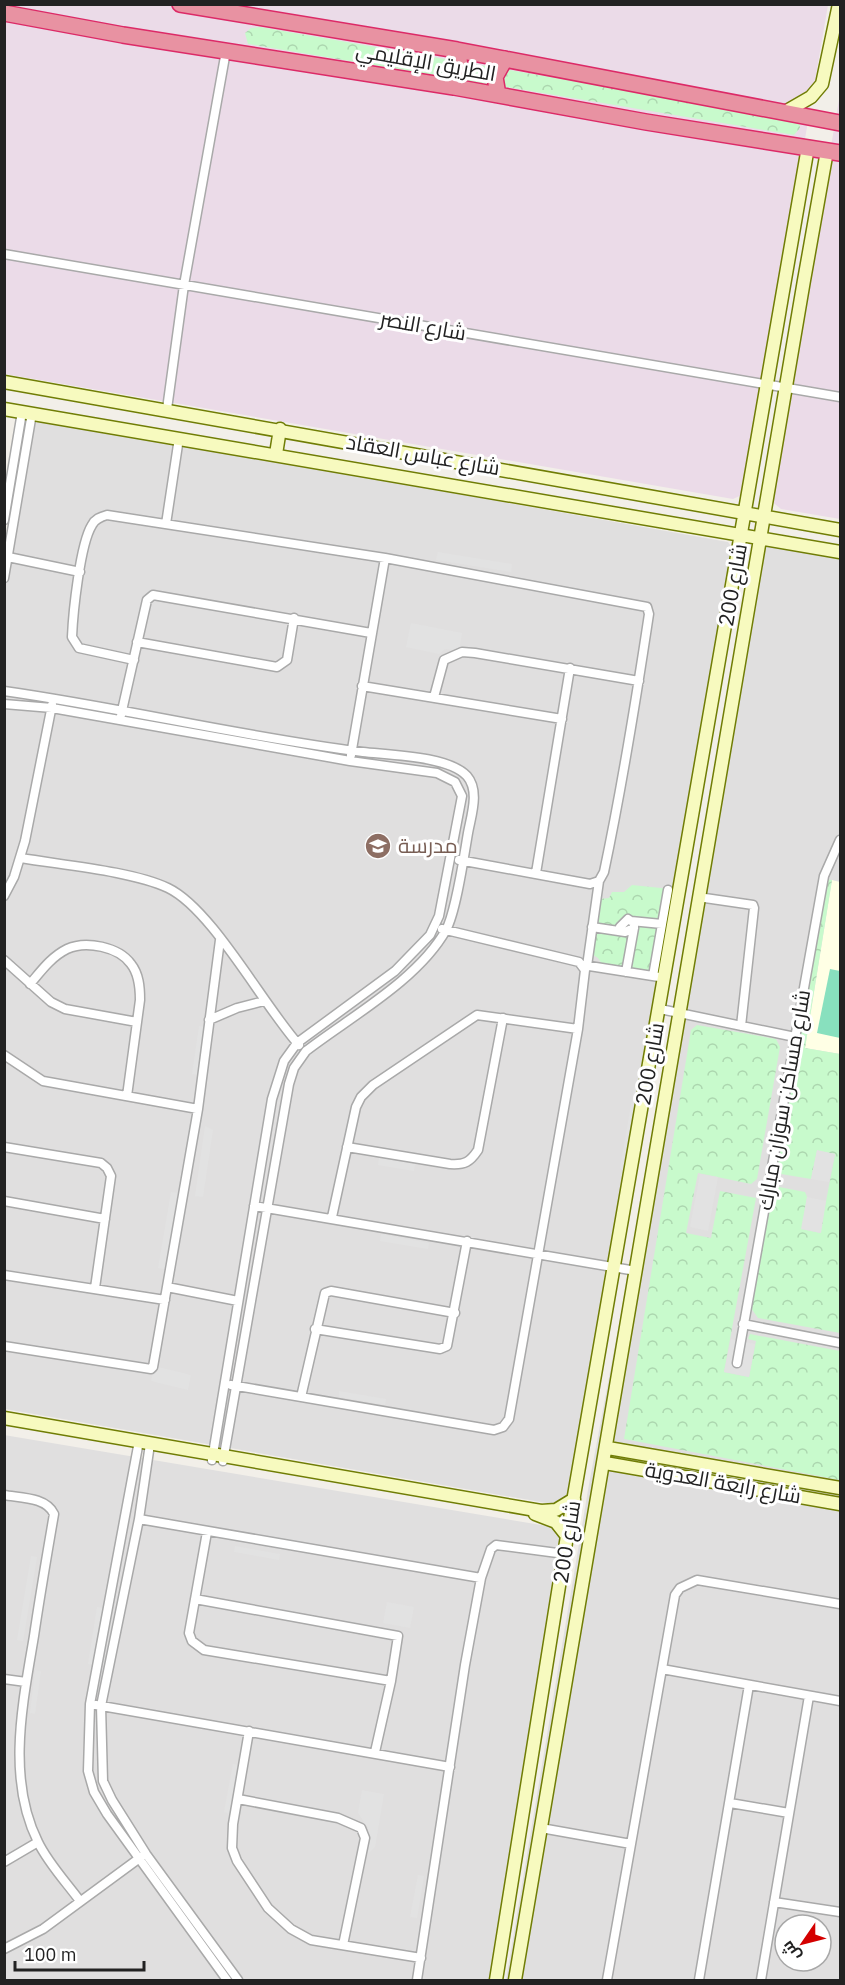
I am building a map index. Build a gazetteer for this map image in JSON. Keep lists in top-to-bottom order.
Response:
{
  "streets": {
    "highway": ["الطريق الإقليمي"],
    "street": [
      "شارع النصر",
      "شارع عباس العقاد",
      "شارع 200",
      "شارع مساكن سوزان مبارك",
      "شارع رابعة العدوية"
    ]
  },
  "crossings": [
    ["الطريق الإقليمي", "شارع 200"],
    ["شارع النصر", "شارع 200"],
    ["شارع عباس العقاد", "شارع 200"],
    ["شارع 200", "شارع رابعة العدوية"]
  ],
  "places": {
    "school or university": ["مدرسة"]
  },
  "scale_bar": "100 m",
  "north": "bottom left"
}
